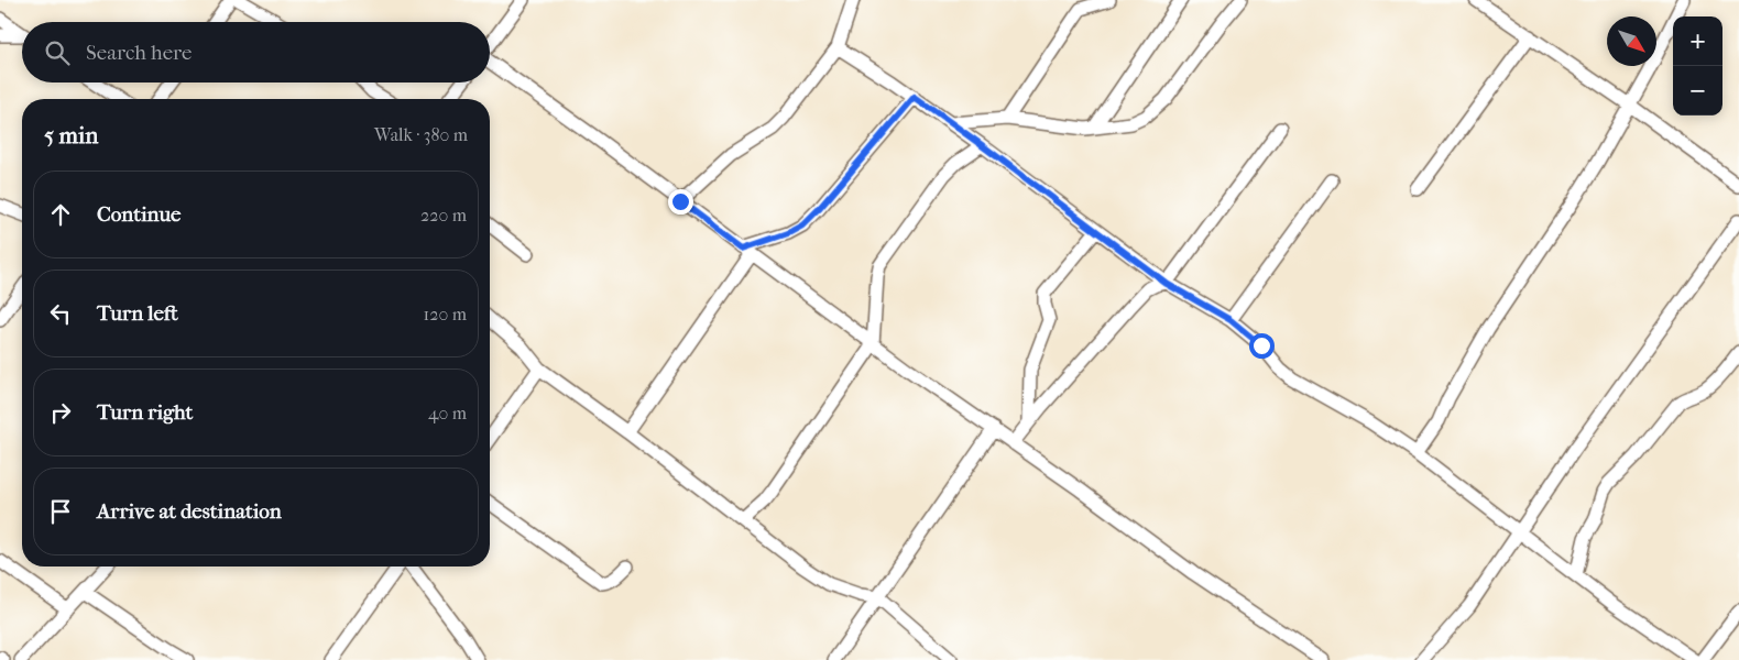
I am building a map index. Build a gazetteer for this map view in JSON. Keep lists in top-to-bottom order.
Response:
{
  "north": "bottom right",
  "page": {
    "map_buttons": ["+", "−"],
    "search": "Search here",
    "heading": ["5 min", "Walk · 380 m"],
    "list": [
      ["Continue", "220 m"],
      ["Turn left", "120 m"],
      ["Turn right", "40 m"],
      "Arrive at destination"
    ]
  }
}
